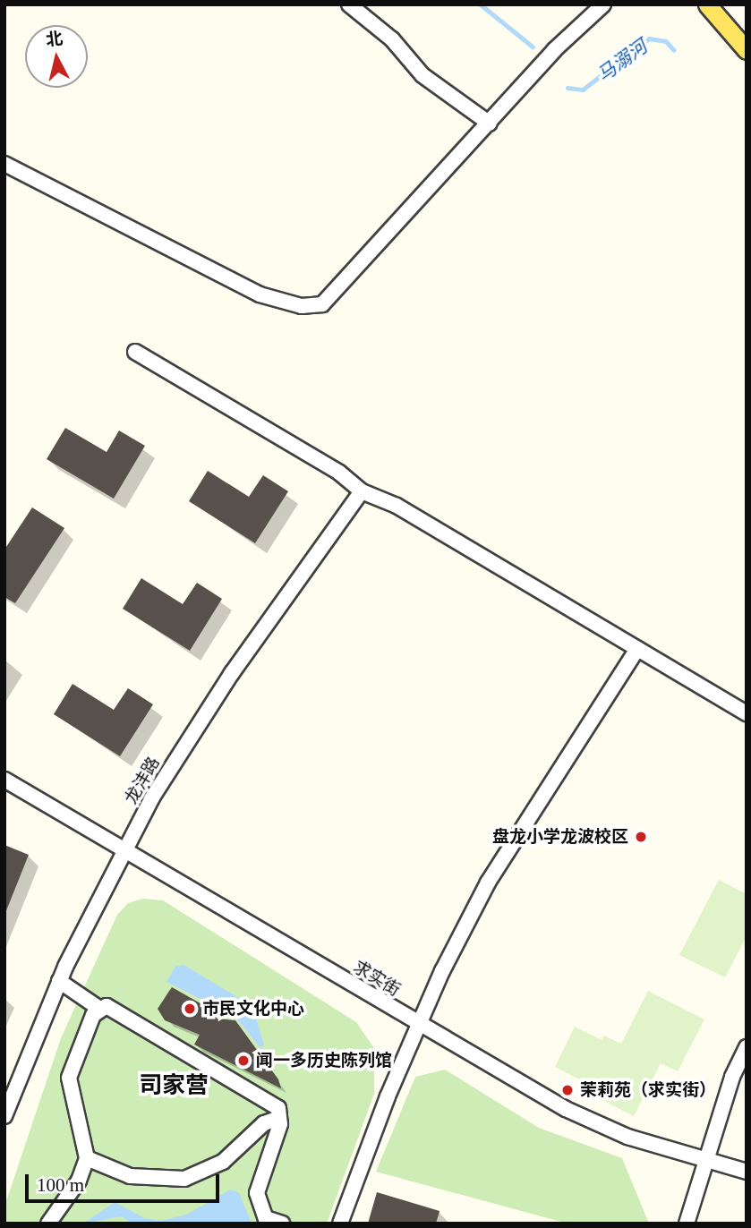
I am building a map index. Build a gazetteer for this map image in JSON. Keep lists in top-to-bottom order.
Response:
{
  "streets": {
    "street": ["龙沣路", "求实街"]
  },
  "crossings": [
    ["龙沣路", "求实街"]
  ],
  "districts": ["司家营"],
  "water": ["马溺河"],
  "places": [
    "盘龙小学龙波校区",
    "市民文化中心",
    "闻一多历史陈列馆",
    "茉莉苑（求实街）"
  ],
  "scale_bar": "100 m",
  "north": "top"
}
